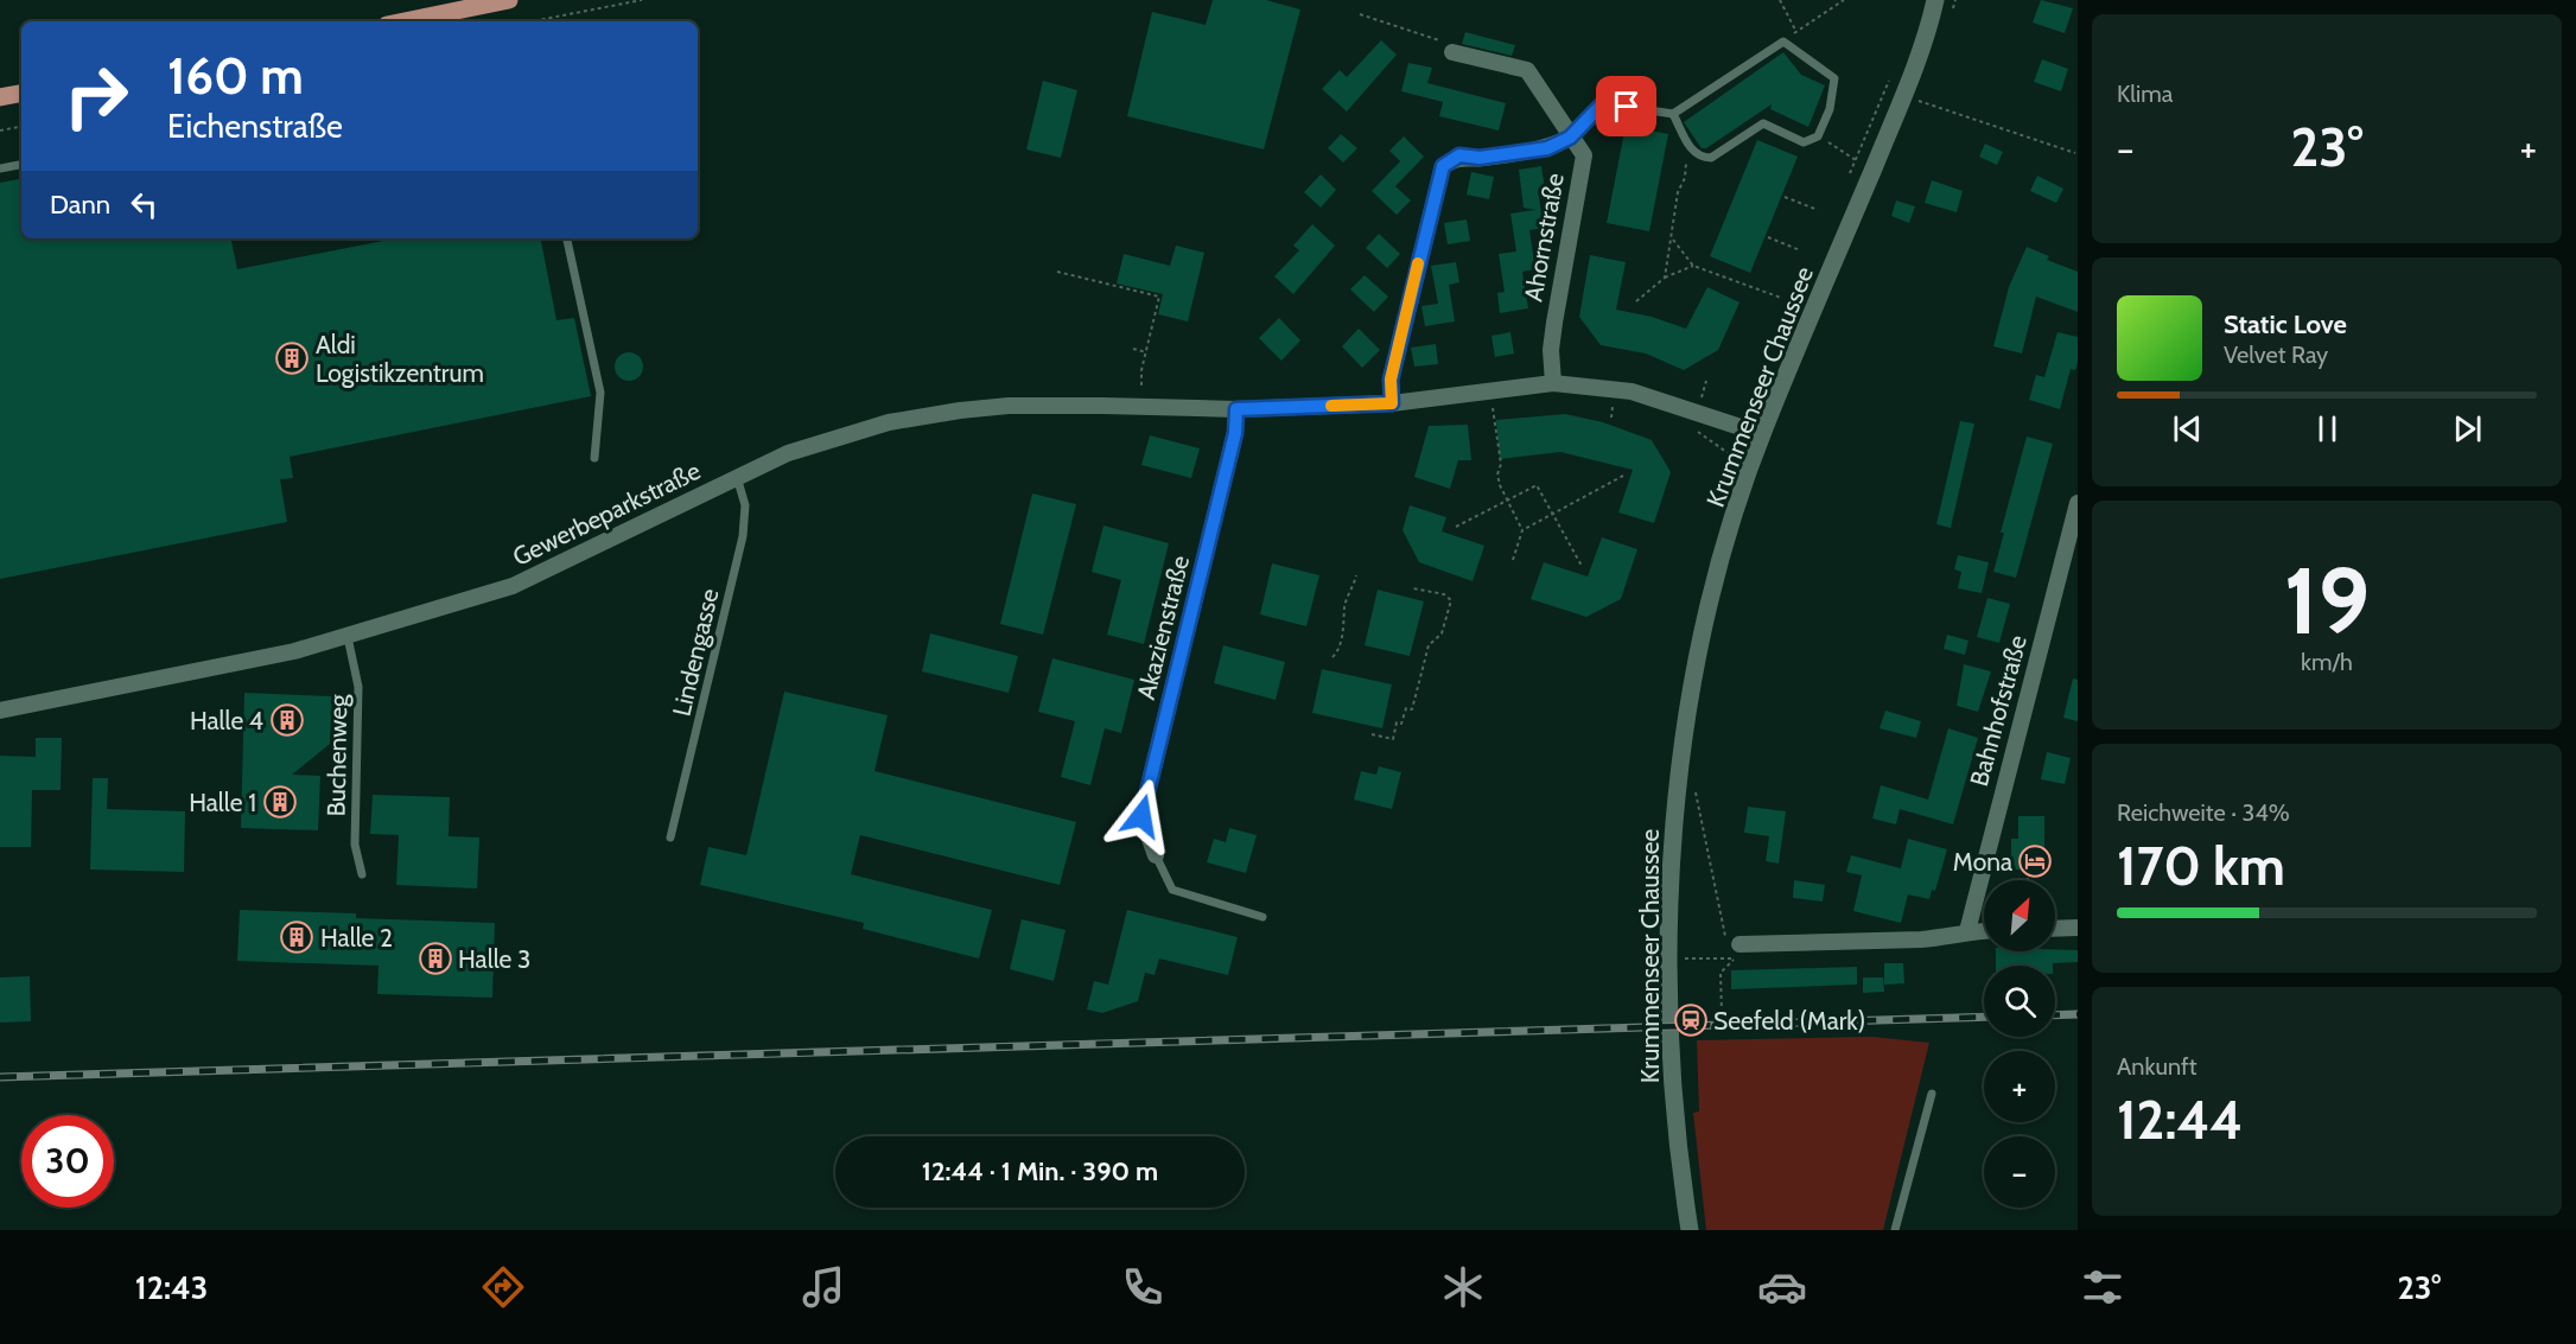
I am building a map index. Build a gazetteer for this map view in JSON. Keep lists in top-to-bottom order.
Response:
{
  "streets": {
    "main road": ["Krummenseer Chaussee"],
    "street": [
      "Ahornstraße",
      "Gewerbeparkstraße",
      "Akazienstraße",
      "Bahnhofstraße"
    ],
    "lane": ["Lindengasse", "Buchenweg"]
  },
  "crossings": [
    ["Ahornstraße", "Gewerbeparkstraße"],
    ["Krummenseer Chaussee", "Gewerbeparkstraße"],
    ["Gewerbeparkstraße", "Akazienstraße"],
    ["Gewerbeparkstraße", "Lindengasse"],
    ["Gewerbeparkstraße", "Buchenweg"]
  ],
  "places": {
    "building": [
      "Aldi Logistikzentrum",
      "Halle 4",
      "Halle 1",
      "Halle 2",
      "Halle 3"
    ],
    "hotel": ["Mona"],
    "station": ["Seefeld (Mark)"]
  },
  "north": "top right",
  "page": {
    "tile": [
      "Klima",
      ["19", "km/h"],
      ["Reichweite · 34%", "170 km"],
      ["Ankunft", "12:44"]
    ],
    "turn": ["160 m", "Eichenstraße"],
    "heat": ["−", "23°", "+"],
    "then": "Dann",
    "song": ["Static Love", "Velvet Ray"],
    "map_buttons": ["+", "−"],
    "limit": "30",
    "trip": "12:44 · 1 Min. · 390 m",
    "tabs": ["12:43", "23°"]
  }
}
